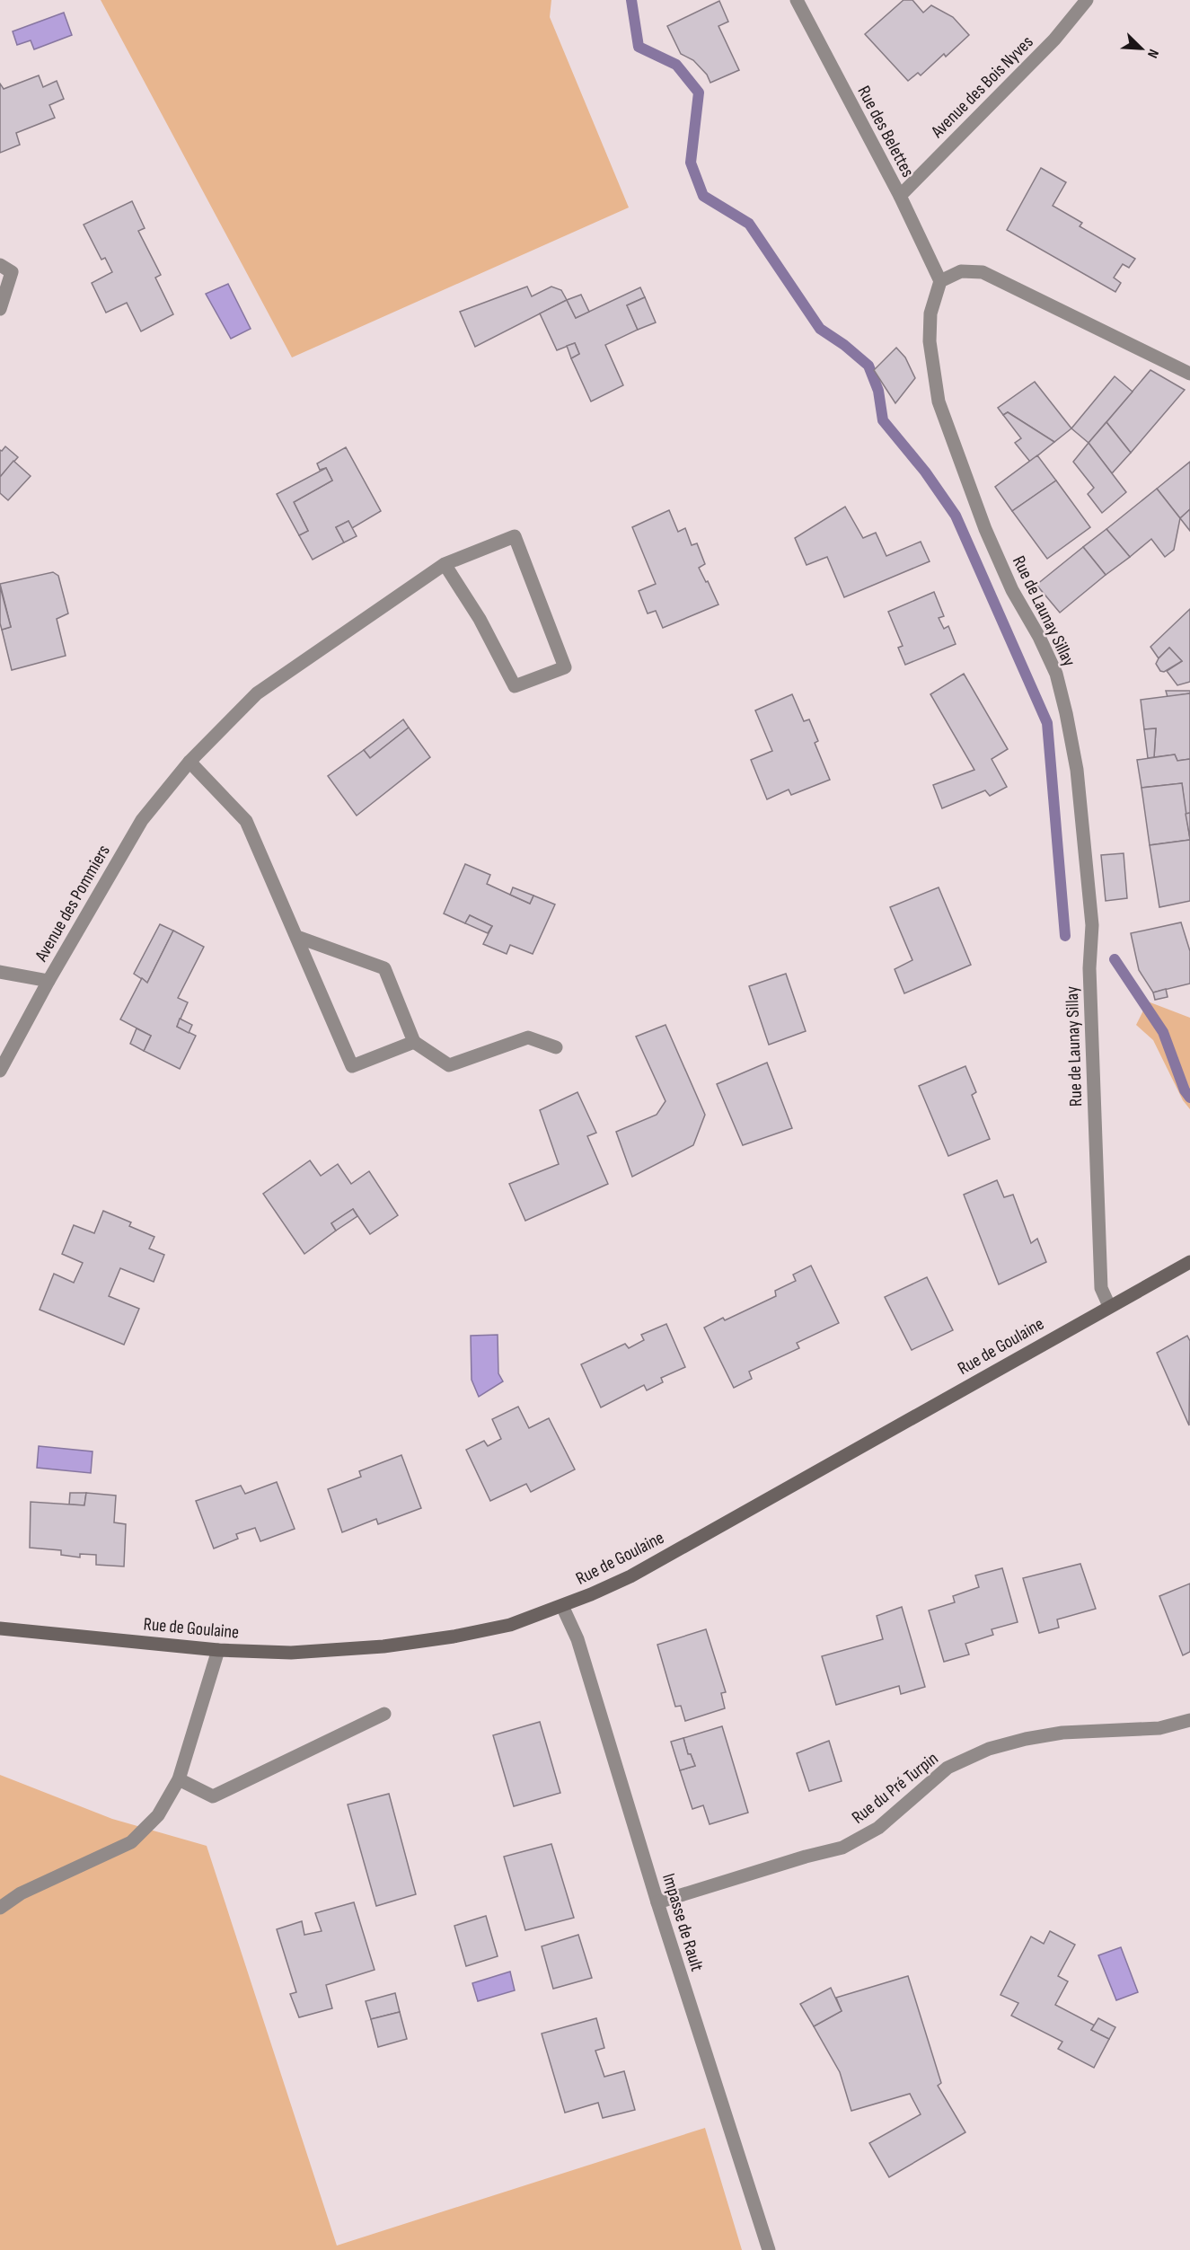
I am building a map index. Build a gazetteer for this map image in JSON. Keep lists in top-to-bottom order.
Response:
{
  "streets": {
    "street": [
      "Avenue des Bois Nyves",
      "Rue des Belettes",
      "Rue de Launay Sillay",
      "Avenue des Pommiers",
      "Rue de Goulaine",
      "Rue du Pré Turpin",
      "Impasse de Rault"
    ]
  },
  "crossings": [
    ["Avenue des Bois Nyves", "Rue des Belettes"],
    ["Rue des Belettes", "Rue de Launay Sillay"],
    ["Rue de Launay Sillay", "Rue de Goulaine"],
    ["Rue de Goulaine", "Impasse de Rault"],
    ["Rue du Pré Turpin", "Impasse de Rault"]
  ],
  "north": "bottom right"
}
